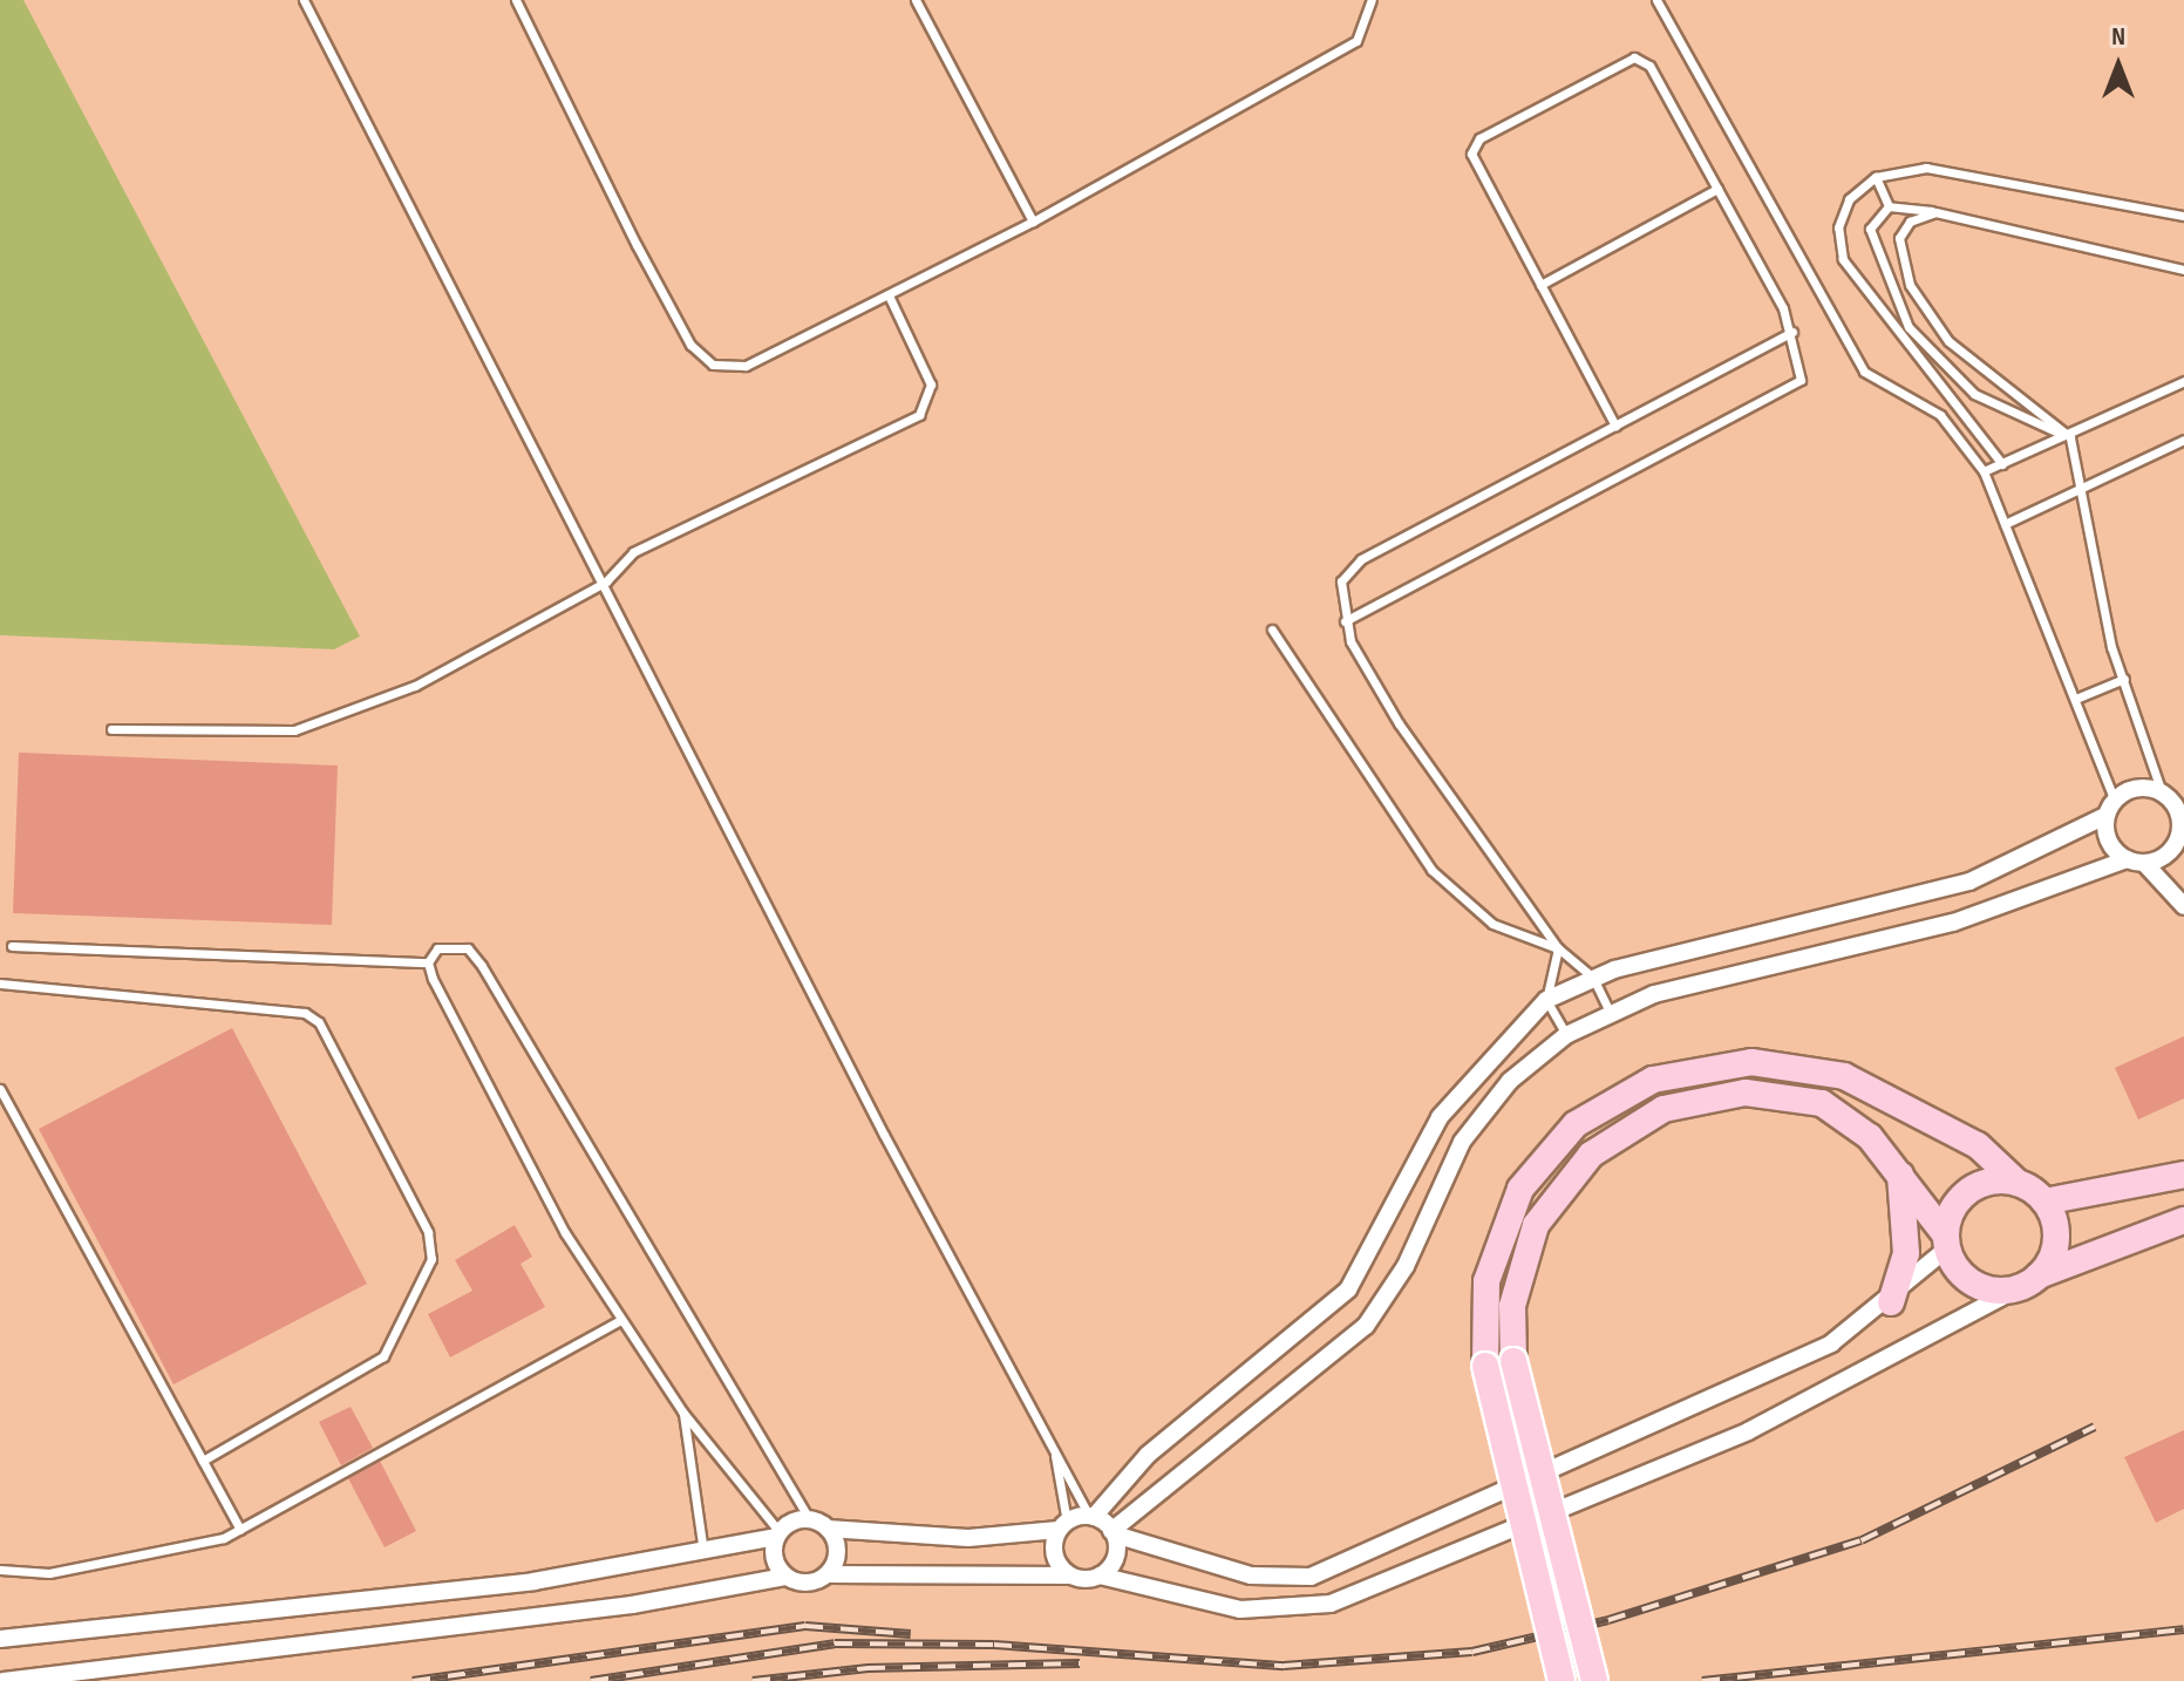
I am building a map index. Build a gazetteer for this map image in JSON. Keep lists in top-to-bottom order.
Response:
{
  "north": "top"
}
